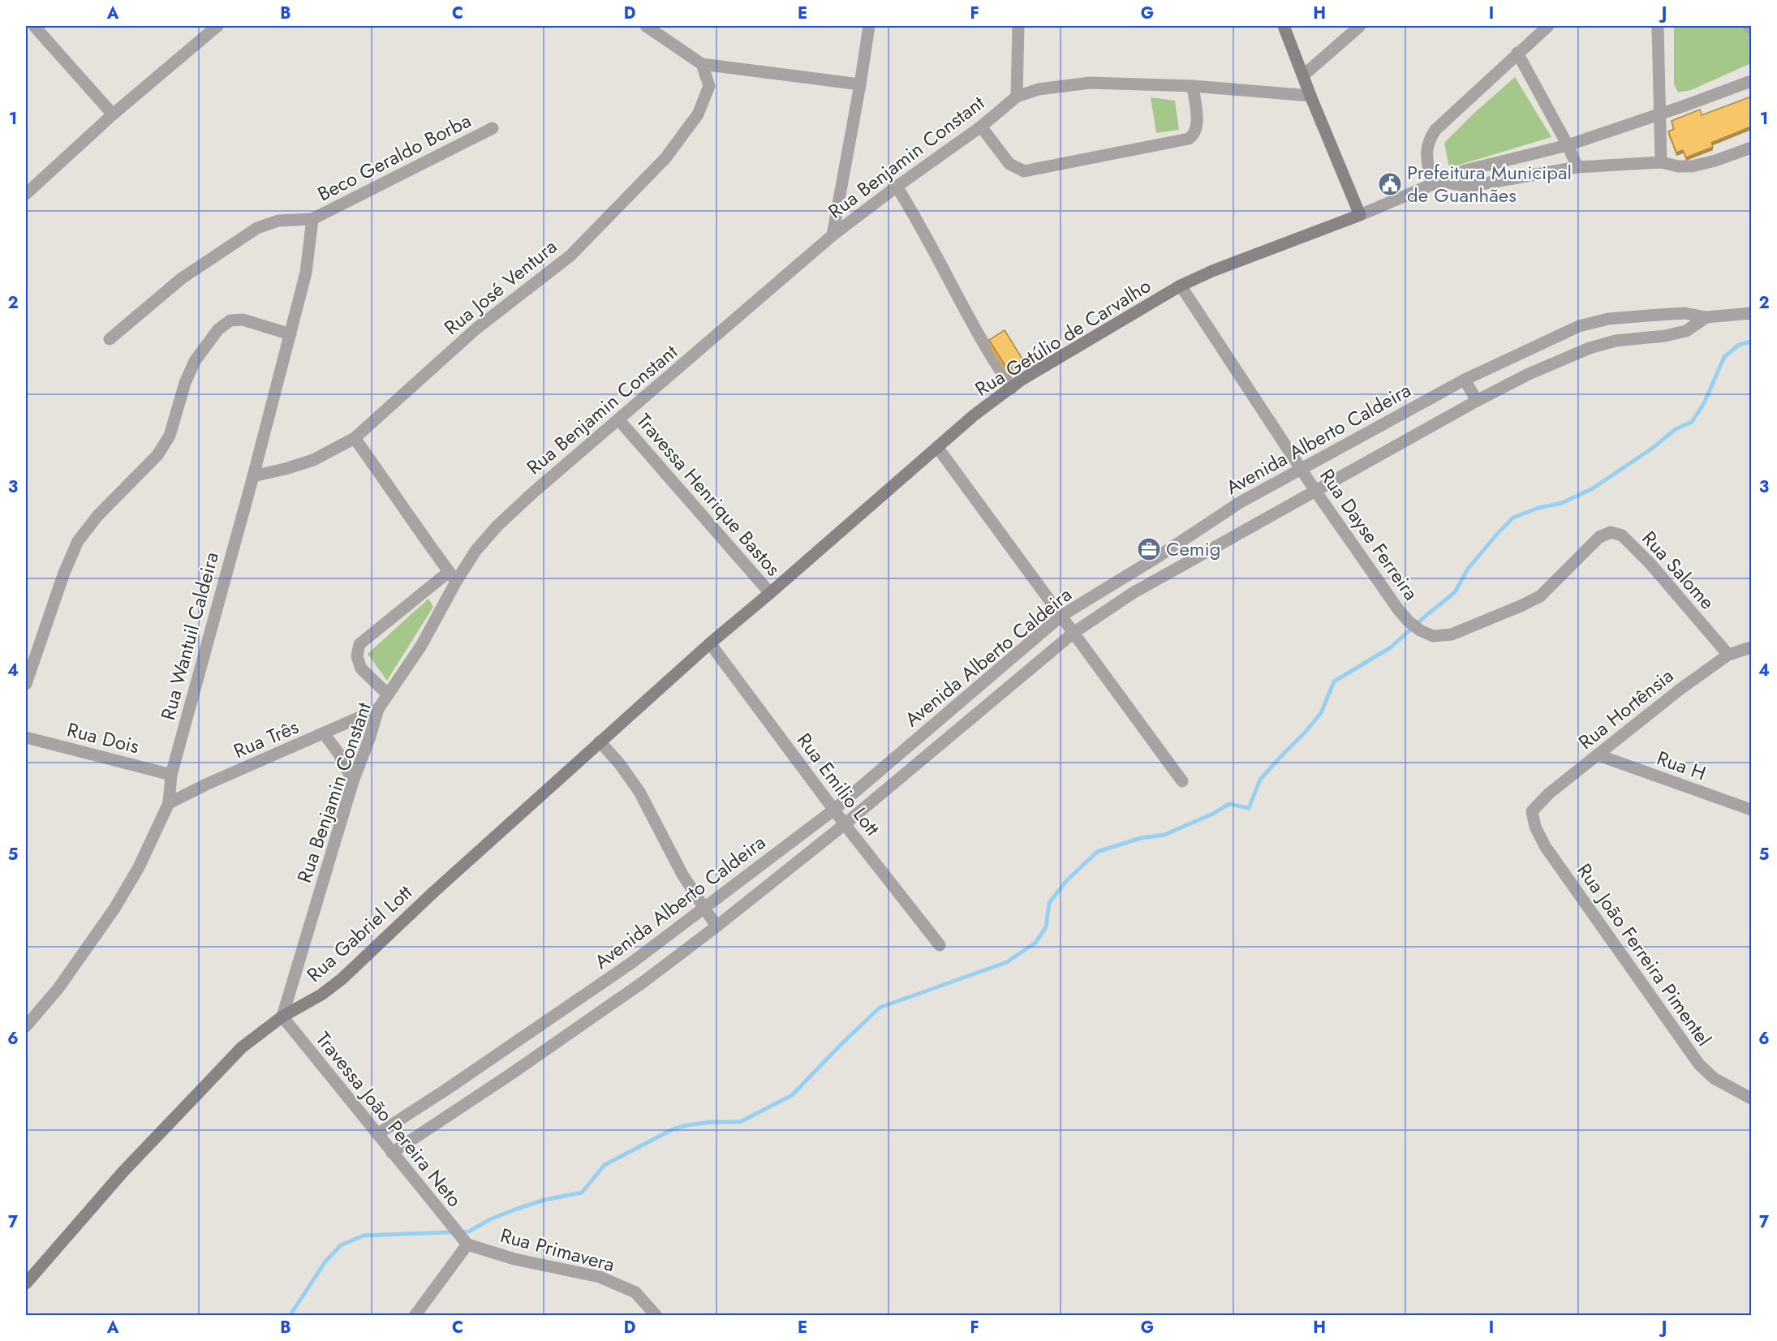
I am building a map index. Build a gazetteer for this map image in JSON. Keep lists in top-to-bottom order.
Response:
{
  "streets": {
    "street": [
      "Beco Geraldo Borba",
      "Rua Benjamin Constant",
      "Rua José Ventura",
      "Rua Getúlio de Carvalho",
      "Avenida Alberto Caldeira",
      "Travessa Henrique Bastos",
      "Rua Dayse Ferreira",
      "Rua Salome",
      "Rua Wantuil Caldeira",
      "Rua Hortênsia",
      "Rua Dois",
      "Rua Três",
      "Rua H",
      "Rua Emilio Lott",
      "Rua Gabriel Lott",
      "Rua João Ferreira Pimentel",
      "Travessa João Pereira Neto",
      "Rua Primavera"
    ]
  },
  "crossings": [
    ["Beco Geraldo Borba", "Rua Wantuil Caldeira"],
    ["Rua Benjamin Constant", "Travessa Henrique Bastos"],
    ["Rua Benjamin Constant", "Rua Três"],
    ["Rua Benjamin Constant", "Rua Gabriel Lott"],
    ["Rua Benjamin Constant", "Travessa João Pereira Neto"],
    ["Rua José Ventura", "Rua Wantuil Caldeira"],
    ["Rua Getúlio de Carvalho", "Travessa Henrique Bastos"],
    ["Rua Getúlio de Carvalho", "Rua Dayse Ferreira"],
    ["Rua Getúlio de Carvalho", "Rua Emilio Lott"],
    ["Rua Getúlio de Carvalho", "Rua Gabriel Lott"],
    ["Avenida Alberto Caldeira", "Rua Dayse Ferreira"],
    ["Avenida Alberto Caldeira", "Rua Emilio Lott"],
    ["Avenida Alberto Caldeira", "Travessa João Pereira Neto"],
    ["Rua Dayse Ferreira", "Rua Salome"],
    ["Rua Salome", "Rua Hortênsia"],
    ["Rua Wantuil Caldeira", "Rua Dois"],
    ["Rua Wantuil Caldeira", "Rua Três"],
    ["Rua Hortênsia", "Rua H"],
    ["Rua Hortênsia", "Rua João Ferreira Pimentel"],
    ["Rua Emilio Lott", "Rua Gabriel Lott"],
    ["Rua Gabriel Lott", "Travessa João Pereira Neto"],
    ["Travessa João Pereira Neto", "Rua Primavera"]
  ],
  "places": {
    "public building": ["Prefeitura Municipal de Guanhães"],
    "office": ["Cemig"]
  },
  "grid": {
    "columns": [
      "A",
      "B",
      "C",
      "D",
      "E",
      "F",
      "G",
      "H",
      "I",
      "J"
    ],
    "rows": [
      "1",
      "2",
      "3",
      "4",
      "5",
      "6",
      "7"
    ]
  }
}
